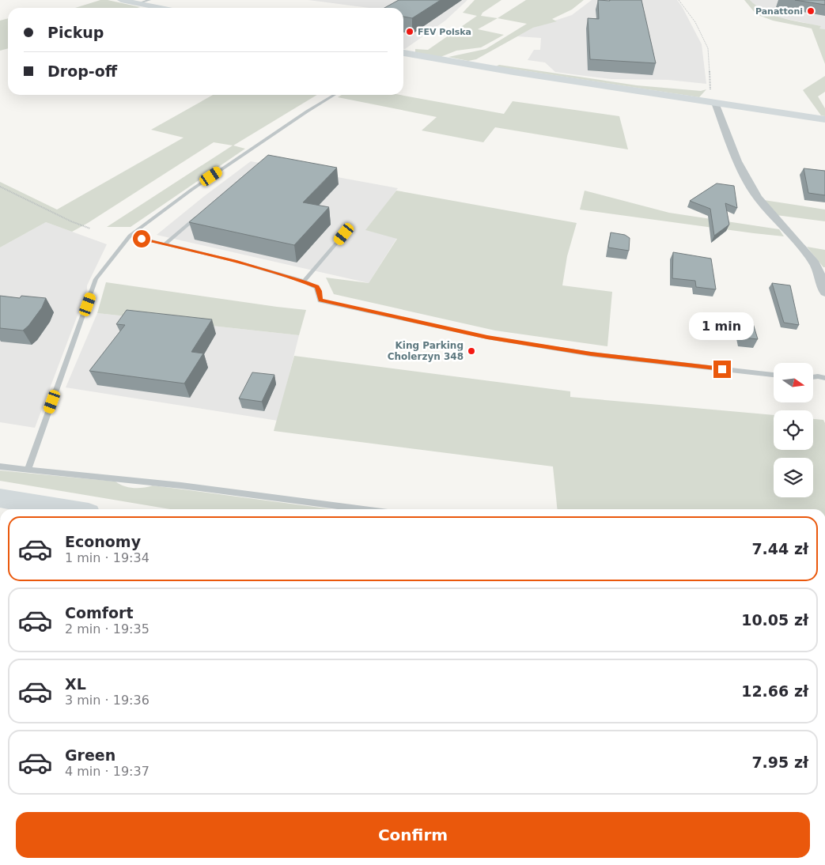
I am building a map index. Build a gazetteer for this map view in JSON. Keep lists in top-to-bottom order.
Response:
{
  "places": ["Panattoni", "FEV Polska", "King Parking Cholerzyn 348"],
  "north": "right",
  "page": {
    "banner": ["Pickup", "Drop-off"],
    "bubble": "1 min",
    "list": [
      {
        "name": "Economy",
        "note": "1 min · 19:34",
        "value": "7.44 zł"
      },
      {
        "name": "Comfort",
        "note": "2 min · 19:35",
        "value": "10.05 zł"
      },
      {
        "name": "XL",
        "note": "3 min · 19:36",
        "value": "12.66 zł"
      },
      {
        "name": "Green",
        "note": "4 min · 19:37",
        "value": "7.95 zł"
      }
    ],
    "buttons": "Confirm"
  }
}
